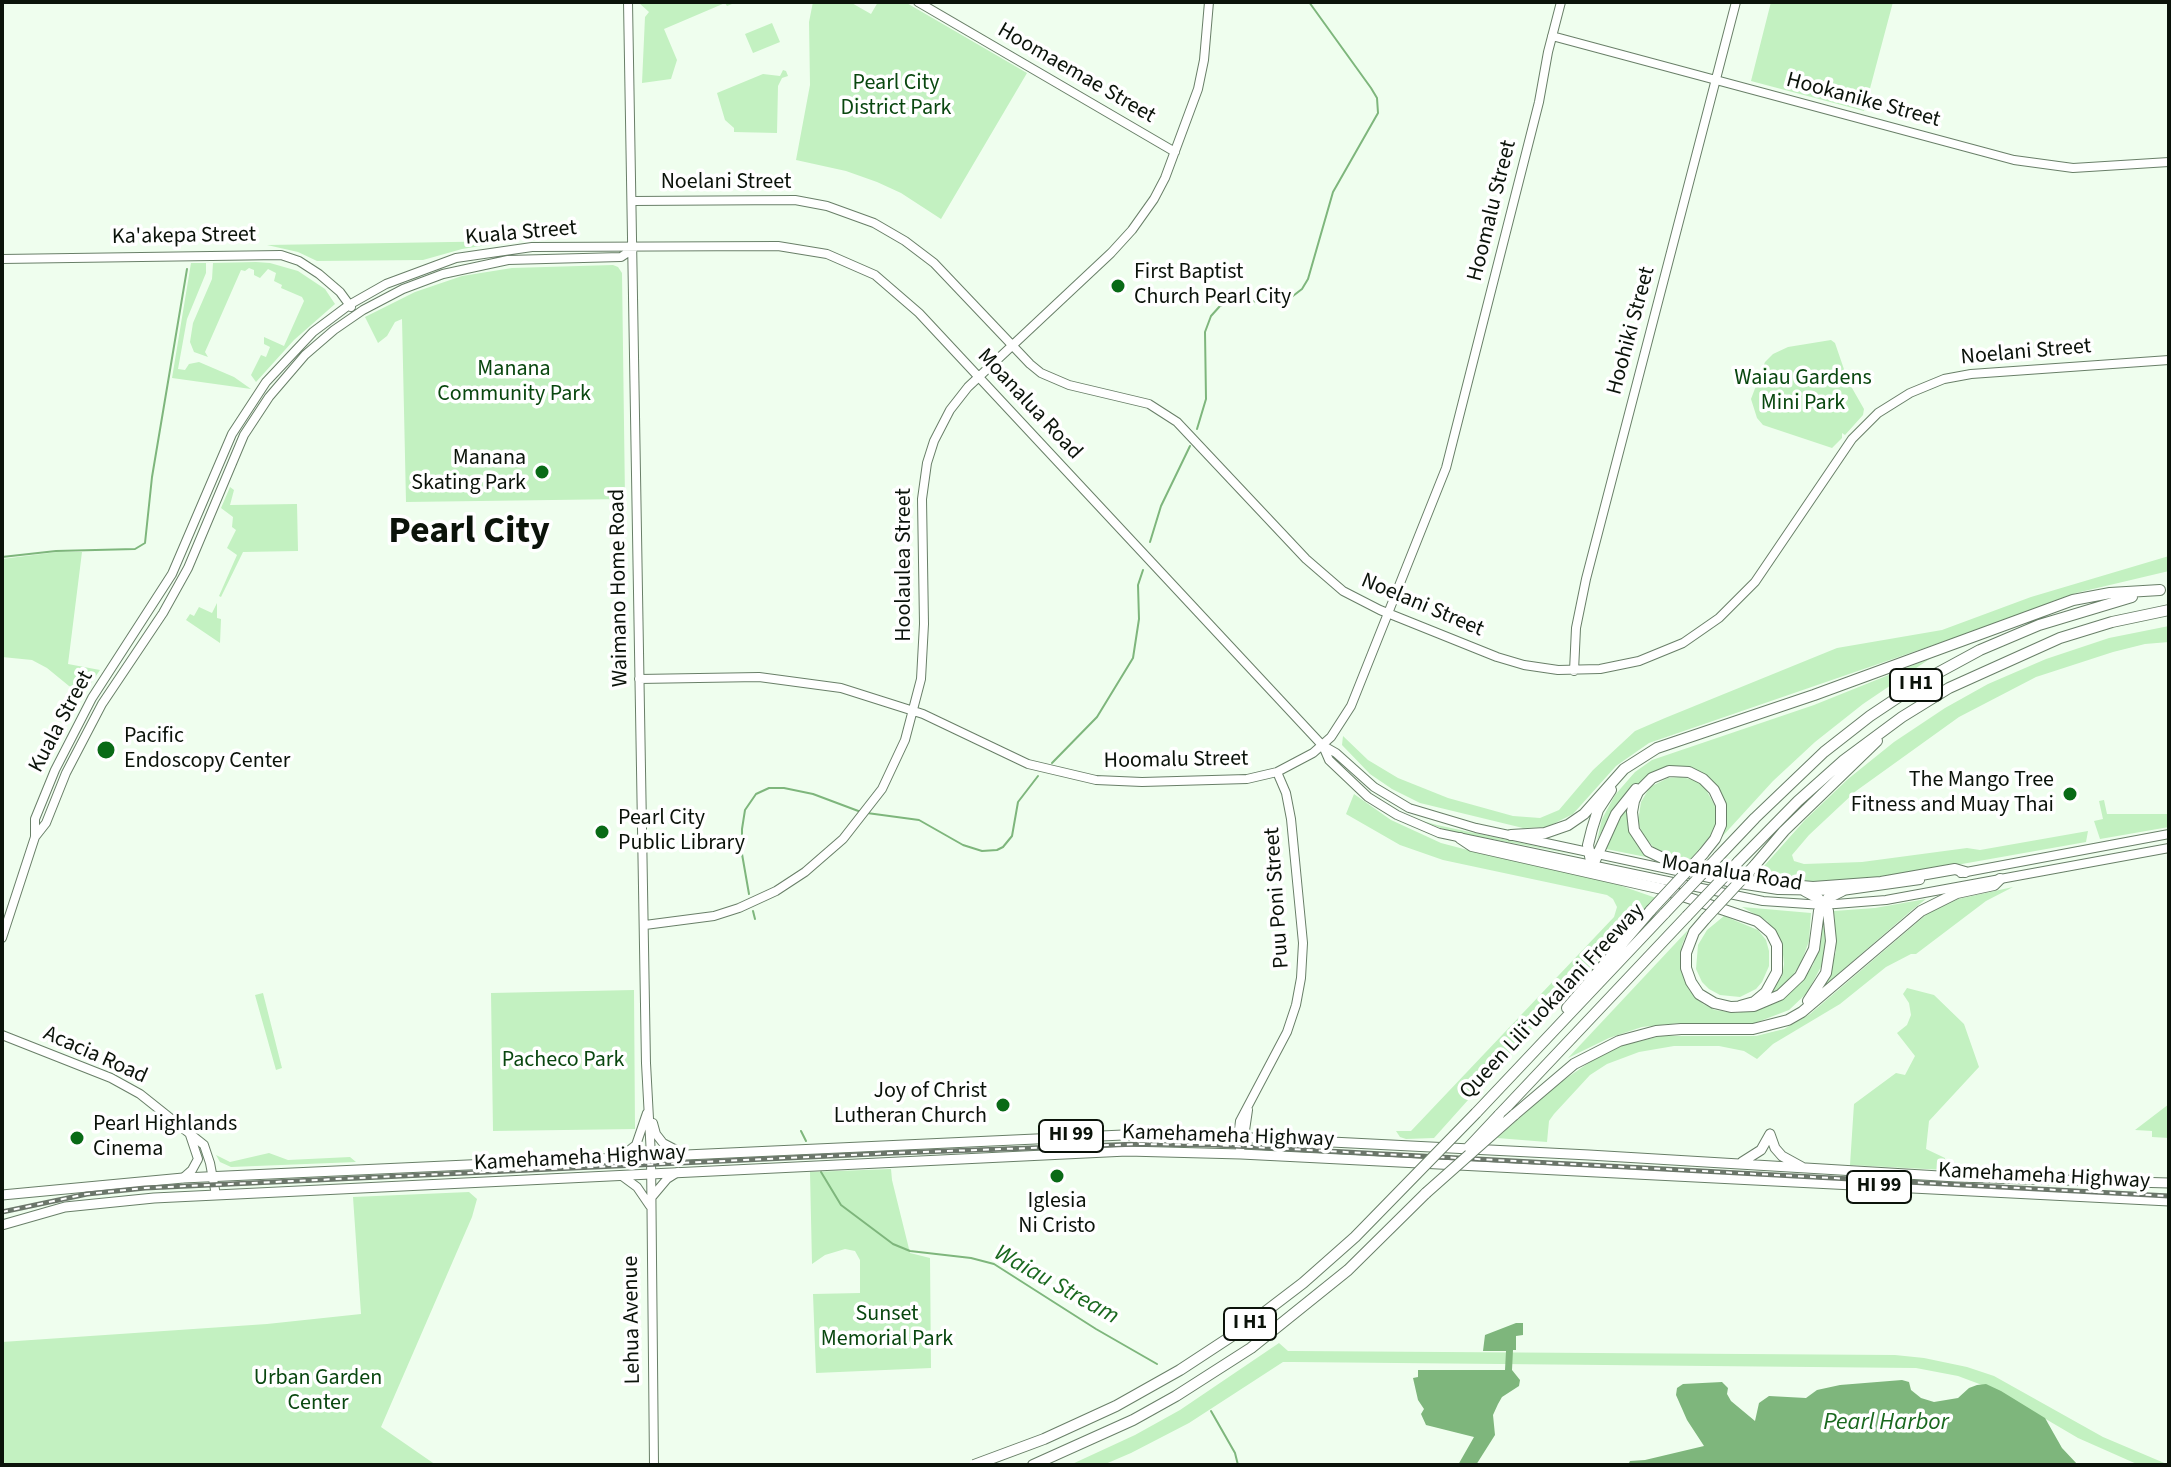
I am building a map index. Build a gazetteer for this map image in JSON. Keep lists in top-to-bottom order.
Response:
{
  "streets": {
    "highway": ["I H1", "Queen Liliʻuokalani Freeway"],
    "main road": ["HI 99", "Kamehameha Highway"],
    "street": [
      "Hoomaemae Street",
      "Hookanike Street",
      "Noelani Street",
      "Hoomalu Street",
      "Kuala Street",
      "Ka'akepa Street",
      "Hoohiki Street",
      "Moanalua Road",
      "Hoolaulea Street",
      "Waimano Home Road",
      "Puu Poni Street",
      "Acacia Road",
      "Lehua Avenue"
    ]
  },
  "crossings": [
    ["Hoomaemae Street", "Hoolaulea Street"],
    ["Hookanike Street", "Hoomalu Street"],
    ["Hookanike Street", "Hoohiki Street"],
    ["Noelani Street", "Hoomalu Street"],
    ["Noelani Street", "Hoohiki Street"],
    ["Noelani Street", "Hoolaulea Street"],
    ["Noelani Street", "Waimano Home Road"],
    ["Hoomalu Street", "Moanalua Road"],
    ["Hoomalu Street", "Hoolaulea Street"],
    ["Hoomalu Street", "Waimano Home Road"],
    ["Hoomalu Street", "Puu Poni Street"],
    ["Kuala Street", "Ka'akepa Street"],
    ["Kuala Street", "Moanalua Road"],
    ["Kuala Street", "Waimano Home Road"],
    ["Moanalua Road", "Hoolaulea Street"],
    ["Moanalua Road", "Waimano Home Road"],
    ["Hoolaulea Street", "Waimano Home Road"],
    ["Waimano Home Road", "Kamehameha Highway"],
    ["Waimano Home Road", "Lehua Avenue"],
    ["Puu Poni Street", "Kamehameha Highway"],
    ["Acacia Road", "Kamehameha Highway"],
    ["Kamehameha Highway", "Lehua Avenue"]
  ],
  "districts": ["Pearl City"],
  "water": ["Waiau Stream", "Pearl Harbor"],
  "parks": [
    "Pearl City District Park",
    "Manana Community Park",
    "Waiau Gardens Mini Park",
    "Pacheco Park",
    "Sunset Memorial Park",
    "Urban Garden Center"
  ],
  "places": [
    "First Baptist Church Pearl City",
    "Manana Skating Park",
    "Pacific Endoscopy Center",
    "The Mango Tree Fitness and Muay Thai",
    "Pearl City Public Library",
    "Joy of Christ Lutheran Church",
    "Pearl Highlands Cinema",
    "Iglesia Ni Cristo"
  ]
}
